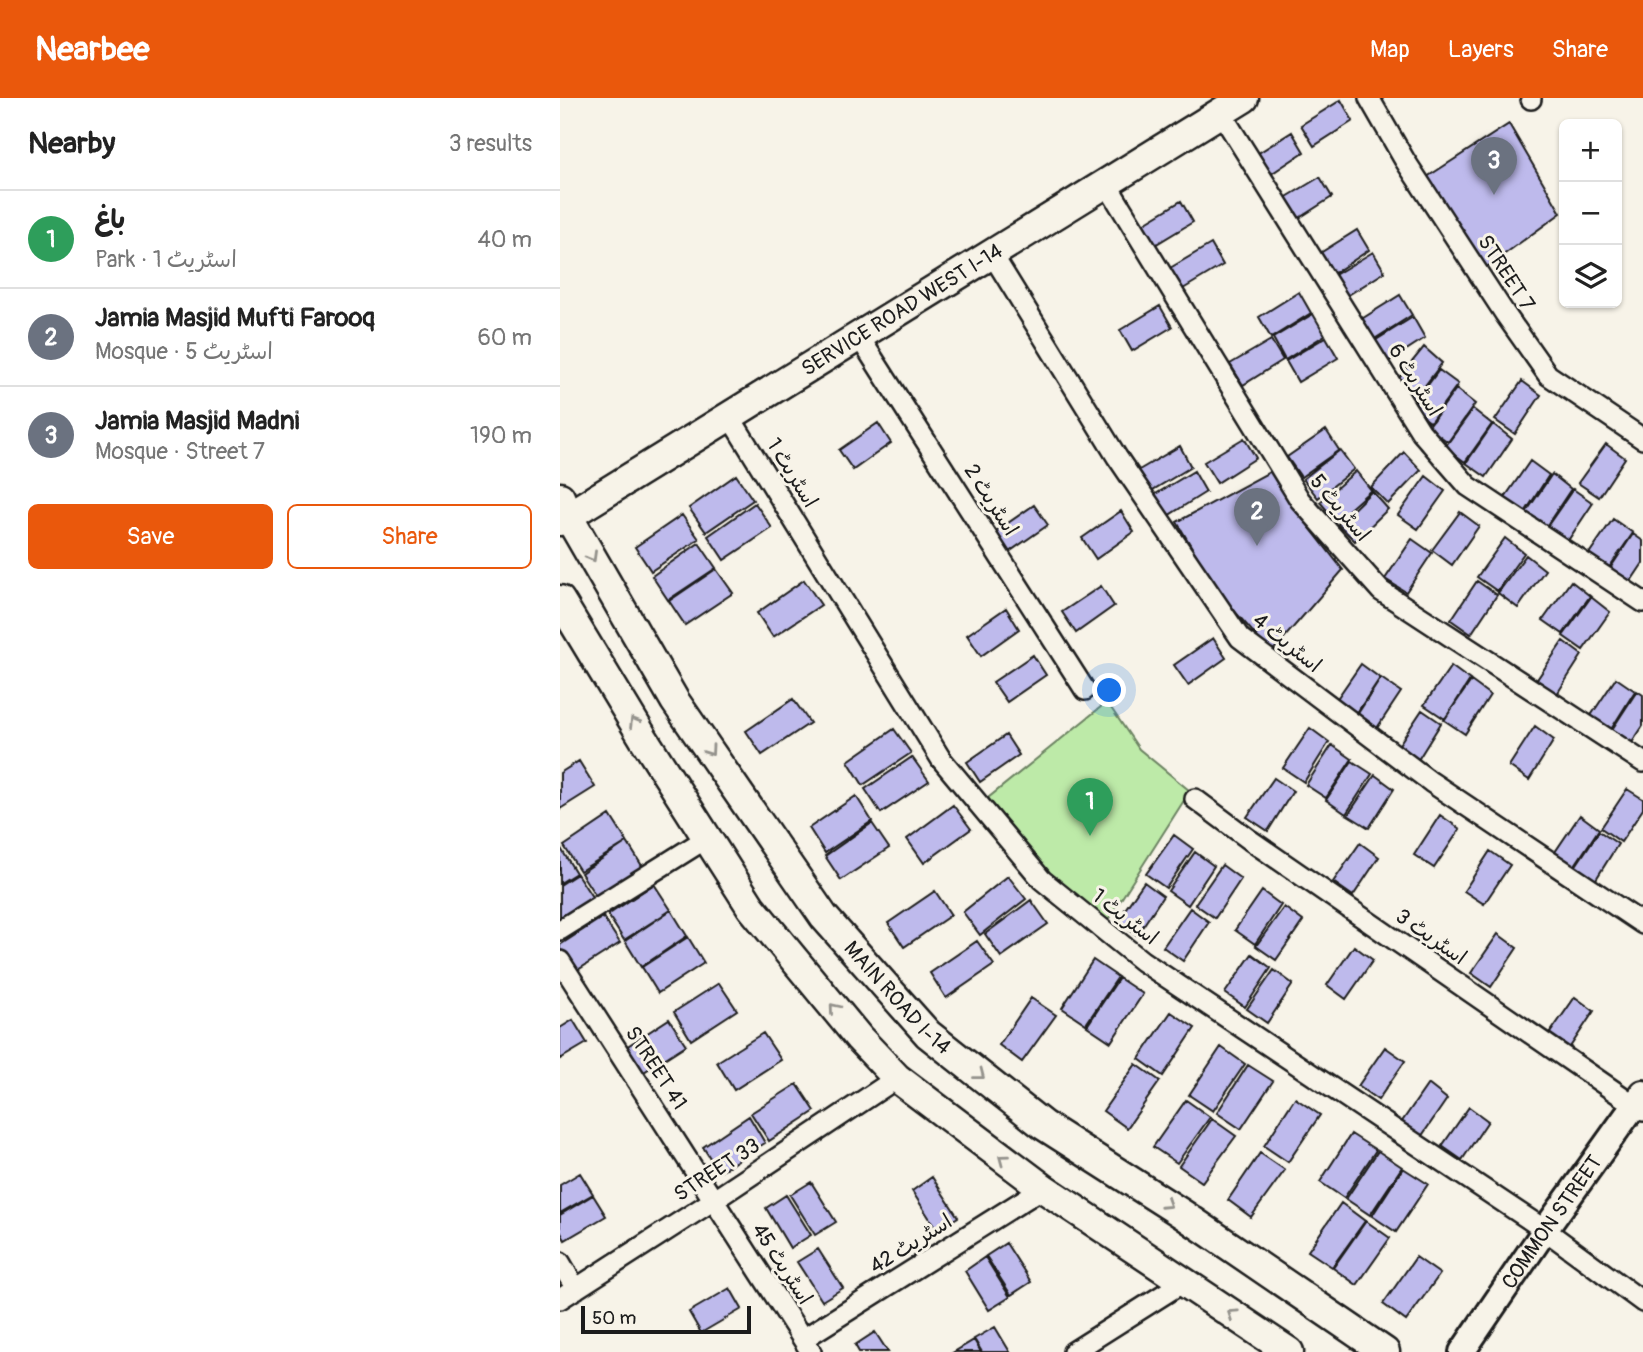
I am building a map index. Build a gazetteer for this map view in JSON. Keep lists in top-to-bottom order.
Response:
{
  "streets": {
    "main road": ["SERVICE ROAD WEST I-14", "MAIN ROAD I-14"],
    "street": [
      "STREET 7",
      "اسٹریٹ 6",
      "اسٹریٹ 1",
      "اسٹریٹ 2",
      "اسٹریٹ 5",
      "اسٹریٹ 4",
      "اسٹریٹ 3",
      "STREET 41",
      "STREET 33",
      "COMMON STREET",
      "اسٹریٹ 42",
      "اسٹریٹ 45"
    ]
  },
  "crossings": [
    ["SERVICE ROAD WEST I-14", "اسٹریٹ 6"],
    ["SERVICE ROAD WEST I-14", "اسٹریٹ 1"],
    ["SERVICE ROAD WEST I-14", "اسٹریٹ 2"],
    ["SERVICE ROAD WEST I-14", "اسٹریٹ 5"],
    ["SERVICE ROAD WEST I-14", "اسٹریٹ 4"],
    ["SERVICE ROAD WEST I-14", "MAIN ROAD I-14"],
    ["اسٹریٹ 1", "COMMON STREET"],
    ["اسٹریٹ 3", "COMMON STREET"],
    ["STREET 41", "STREET 33"],
    ["STREET 41", "اسٹریٹ 45"],
    ["STREET 33", "اسٹریٹ 45"],
    ["اسٹریٹ 42", "اسٹریٹ 45"]
  ],
  "scale_bar": "50 m",
  "page": {
    "header": "Nearbee",
    "nav": ["Map", "Layers", "Share"],
    "heading": ["Nearby", "3 results"],
    "map_buttons": ["+", "−"],
    "pins": ["3", "2", "1"],
    "list": [
      {
        "mark": "1",
        "name": "باغ",
        "note": "Park · اسٹریٹ 1",
        "value": "40 m"
      },
      {
        "mark": "2",
        "name": "Jamia Masjid Mufti Farooq",
        "note": "Mosque · اسٹریٹ 5",
        "value": "60 m"
      },
      {
        "mark": "3",
        "name": "Jamia Masjid Madni",
        "note": "Mosque · Street 7",
        "value": "190 m"
      }
    ],
    "buttons": ["Save", "Share"],
    "scale": "50 m"
  }
}
